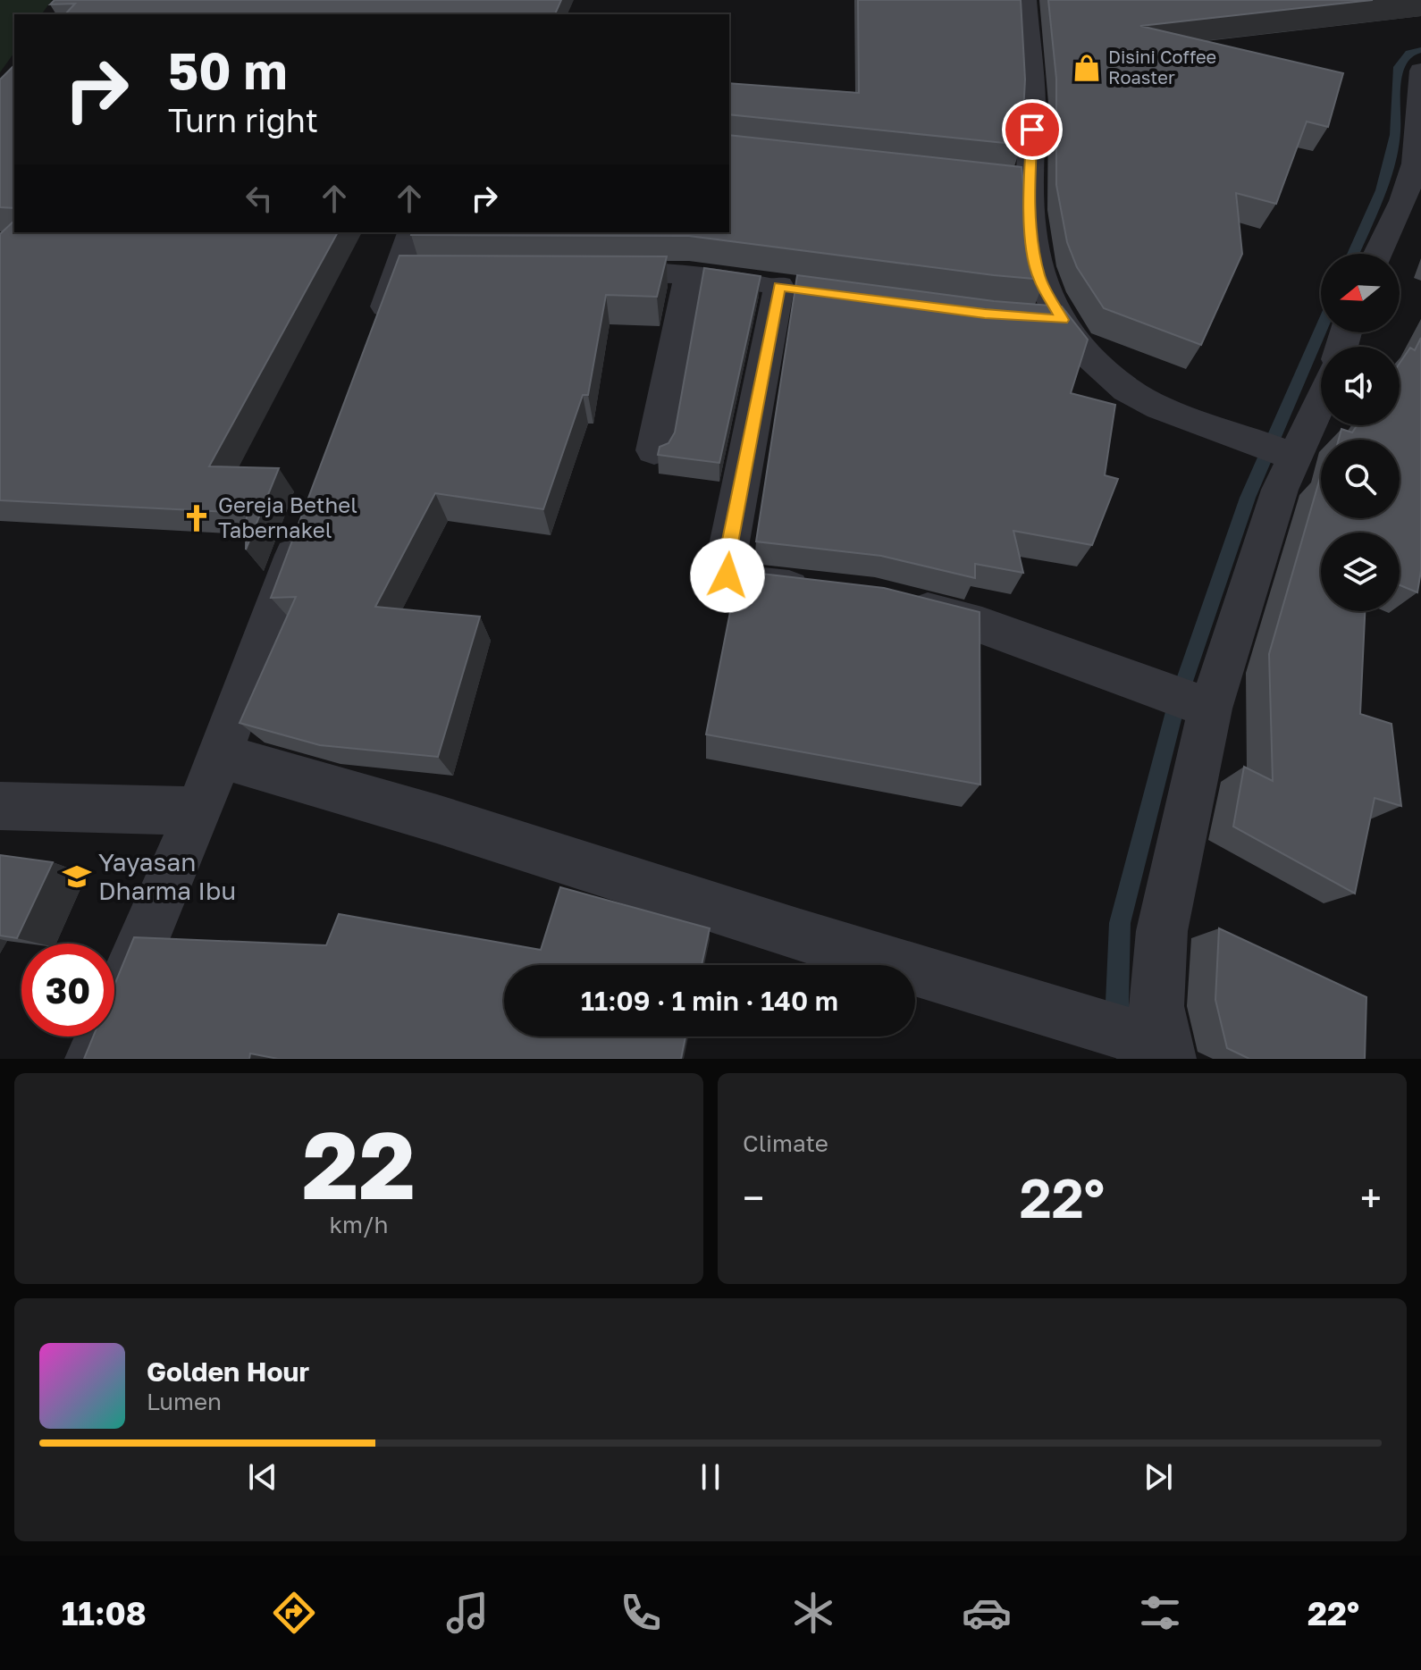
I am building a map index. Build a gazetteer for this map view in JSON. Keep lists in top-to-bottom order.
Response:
{
  "places": {
    "shop": ["Disini Coffee Roaster"],
    "church": ["Gereja Bethel Tabernakel"],
    "school or university": ["Yayasan Dharma Ibu"]
  },
  "north": "left",
  "page": {
    "turn": ["50 m", "Turn right"],
    "limit": "30",
    "trip": "11:09 · 1 min · 140 m",
    "tile": [
      ["22", "km/h"],
      "Climate"
    ],
    "heat": ["−", "22°", "+"],
    "song": ["Golden Hour", "Lumen"],
    "tabs": ["11:08", "22°"]
  }
}
